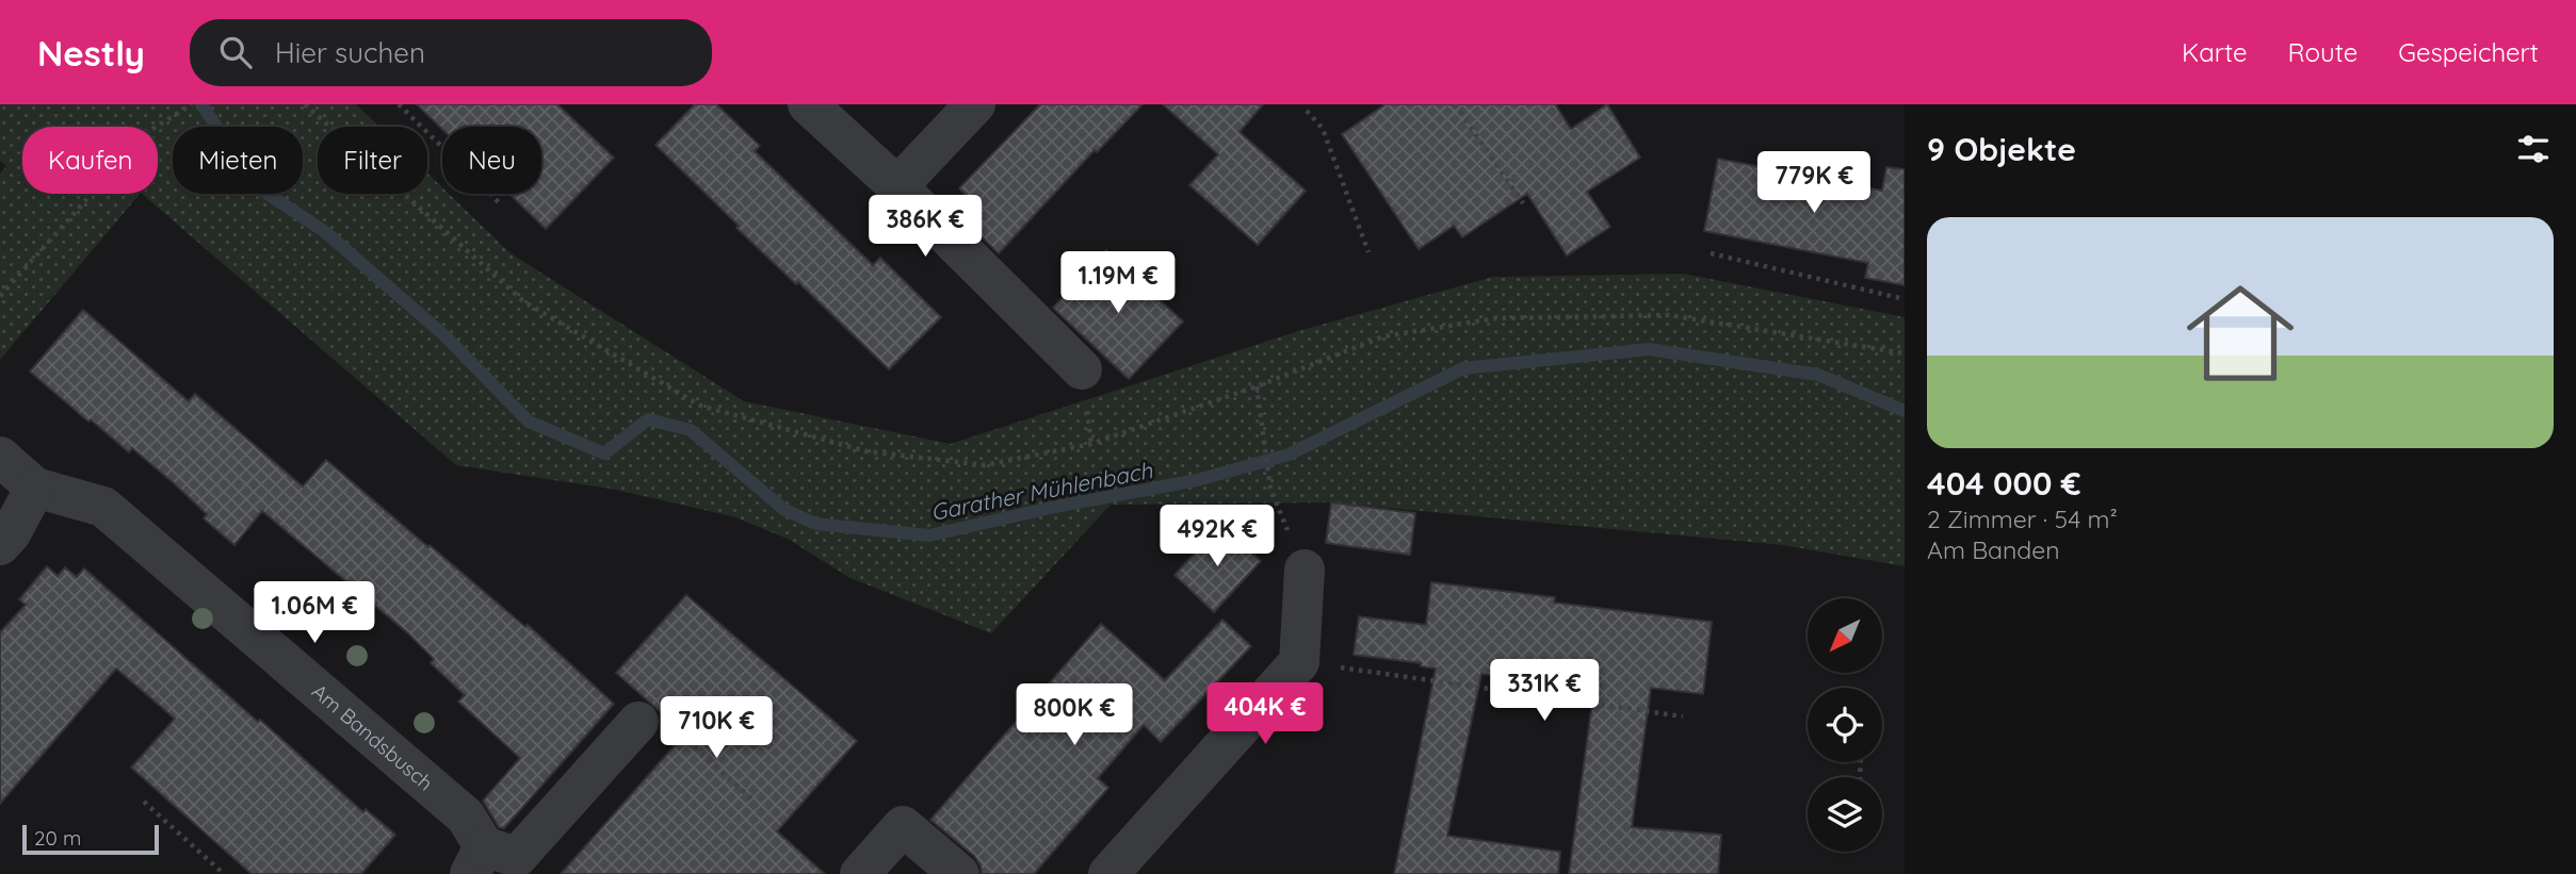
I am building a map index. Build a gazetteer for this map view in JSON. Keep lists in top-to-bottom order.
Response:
{
  "streets": {
    "street": ["Am Bandsbusch"]
  },
  "water": ["Garather Mühlenbach"],
  "scale_bar": "20 m",
  "north": "bottom left",
  "page": {
    "header": "Nestly",
    "search": "Hier suchen",
    "nav": ["Karte", "Route", "Gespeichert"],
    "heading": "9 Objekte",
    "chip": [
      "Kaufen",
      "Mieten",
      "Filter",
      "Neu"
    ],
    "price": [
      "779K €",
      "386K €",
      "1.19M €",
      "492K €",
      "1.06M €",
      "331K €",
      "404K €",
      "800K €",
      "710K €"
    ],
    "list": [
      {
        "name": "404 000 €",
        "note": "2 Zimmer · 54 m² · Am Banden"
      }
    ],
    "scale": "20 m"
  }
}
